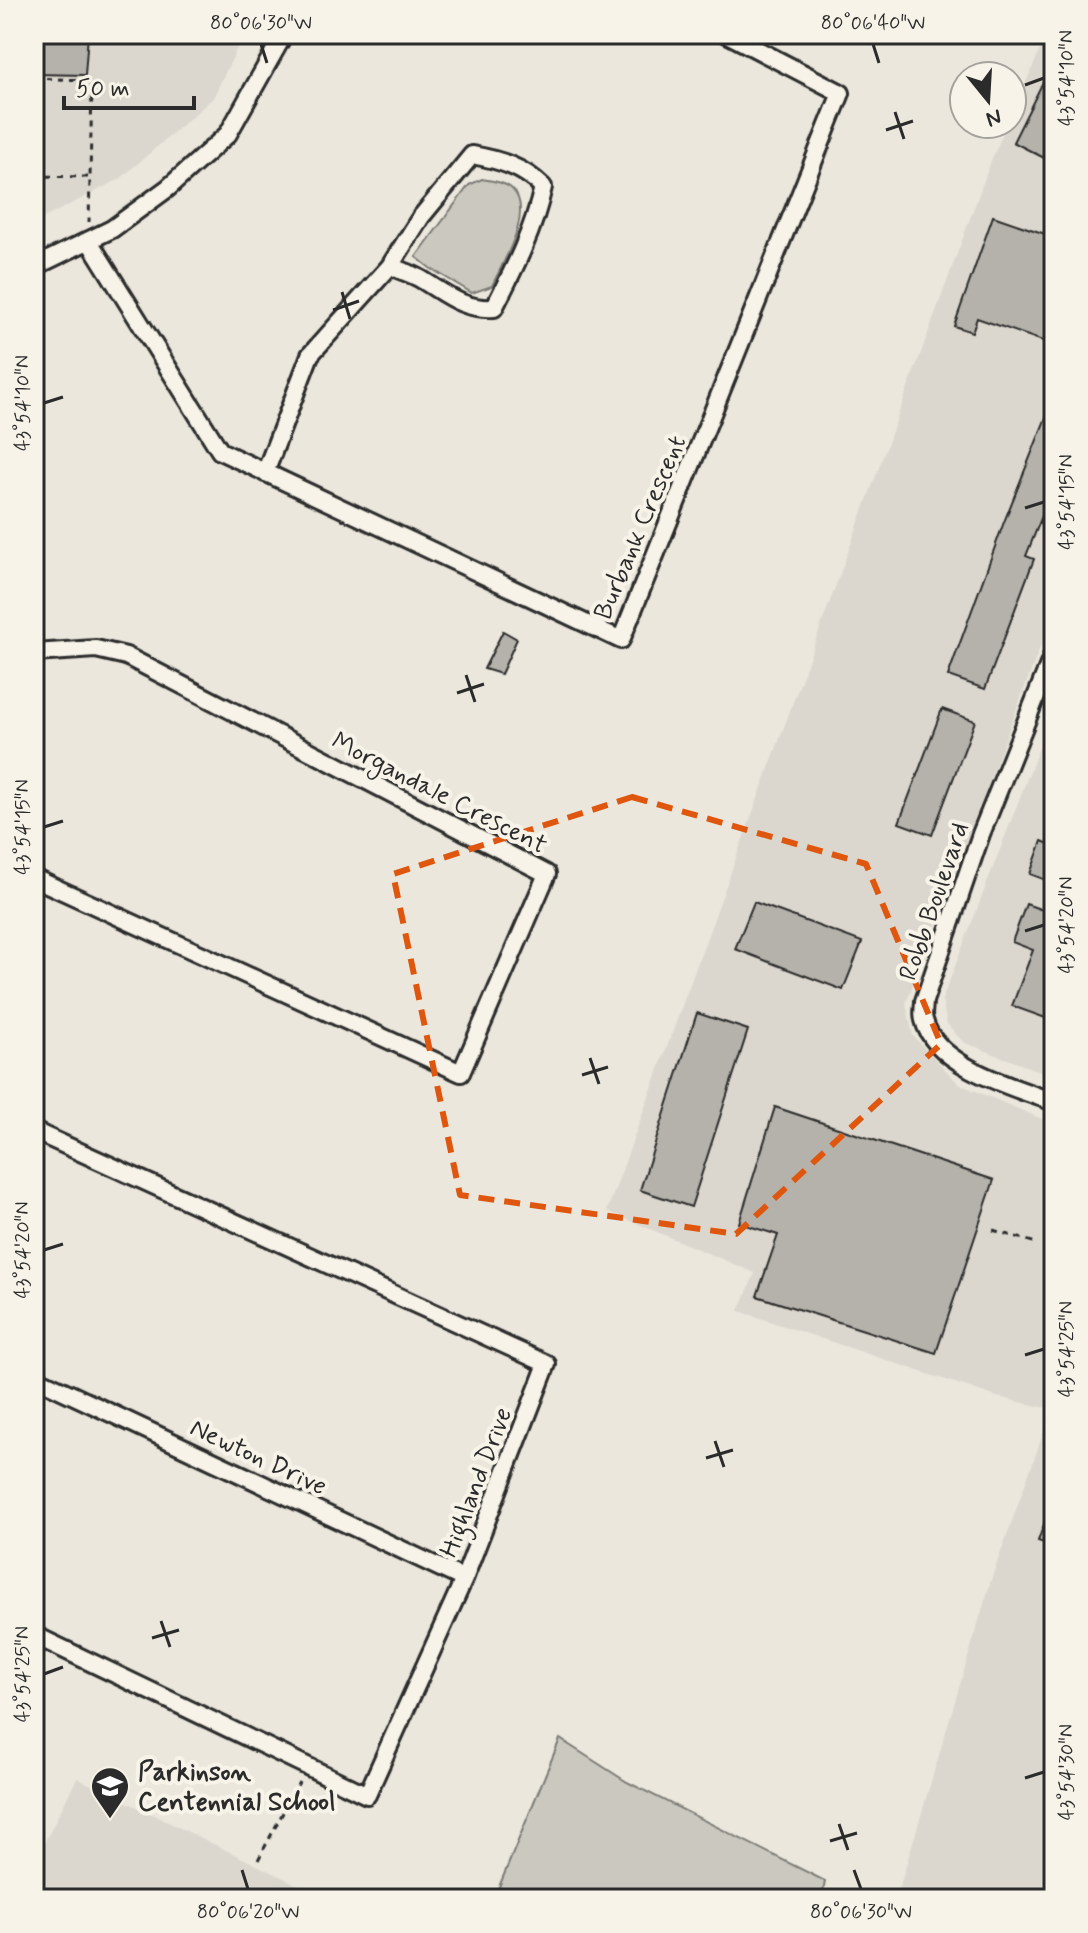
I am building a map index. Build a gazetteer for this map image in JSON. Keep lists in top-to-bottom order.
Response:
{
  "streets": {
    "street": [
      "Burbank Crescent",
      "Morgandale Crescent",
      "Robb Boulevard",
      "Newton Drive",
      "Highland Drive"
    ]
  },
  "crossings": [
    ["Newton Drive", "Highland Drive"]
  ],
  "places": {
    "school or university": ["Parkinson Centennial School"]
  },
  "scale_bar": "50 m",
  "north": "bottom",
  "coordinates": [
    "80°06'30\"W",
    "80°06'40\"W",
    "43°54'10\"N",
    "43°54'15\"N",
    "43°54'20\"N",
    "43°54'25\"N",
    "43°54'30\"N",
    "80°06'20\"W"
  ]
}
